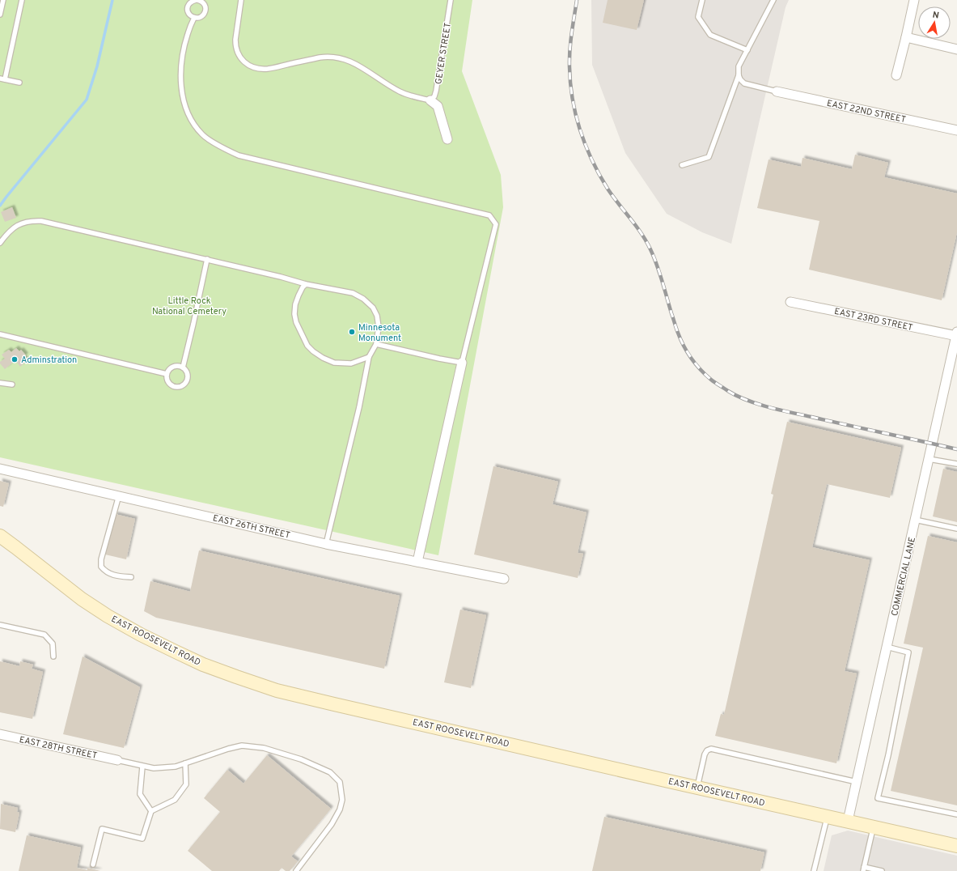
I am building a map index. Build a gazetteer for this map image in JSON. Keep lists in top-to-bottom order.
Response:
{
  "streets": {
    "main road": ["EAST ROOSEVELT ROAD"],
    "street": [
      "EAST 22ND STREET",
      "EAST 23RD STREET",
      "EAST 26TH STREET",
      "COMMERCIAL LANE",
      "EAST 28TH STREET"
    ],
    "lane": ["GEYER STREET"]
  },
  "crossings": [
    ["EAST 23RD STREET", "COMMERCIAL LANE"],
    ["COMMERCIAL LANE", "EAST ROOSEVELT ROAD"]
  ],
  "parks": ["Little Rock National Cemetery"],
  "places": ["Minnesota Monument", "Adminstration"],
  "north": "top"
}
